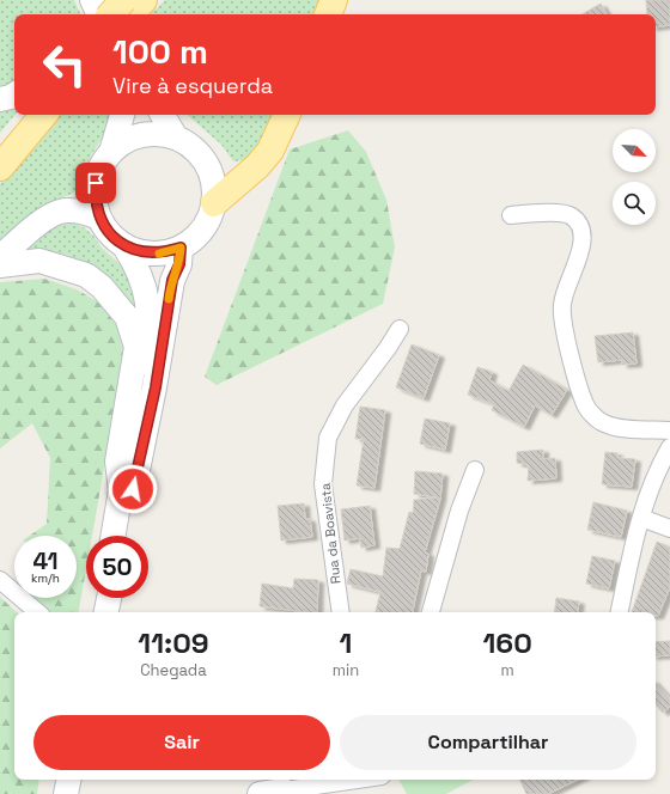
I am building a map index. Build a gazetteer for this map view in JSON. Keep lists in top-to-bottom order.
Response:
{
  "streets": {
    "street": ["Rua da Boavista"]
  },
  "north": "bottom right",
  "page": {
    "turn": ["100 m", "Vire à esquerda"],
    "speed": "41 km/h",
    "limit": "50",
    "eta": [
      "11:09",
      "Chegada",
      "1",
      "min",
      "160",
      "m"
    ],
    "buttons": ["Sair", "Compartilhar"]
  }
}
